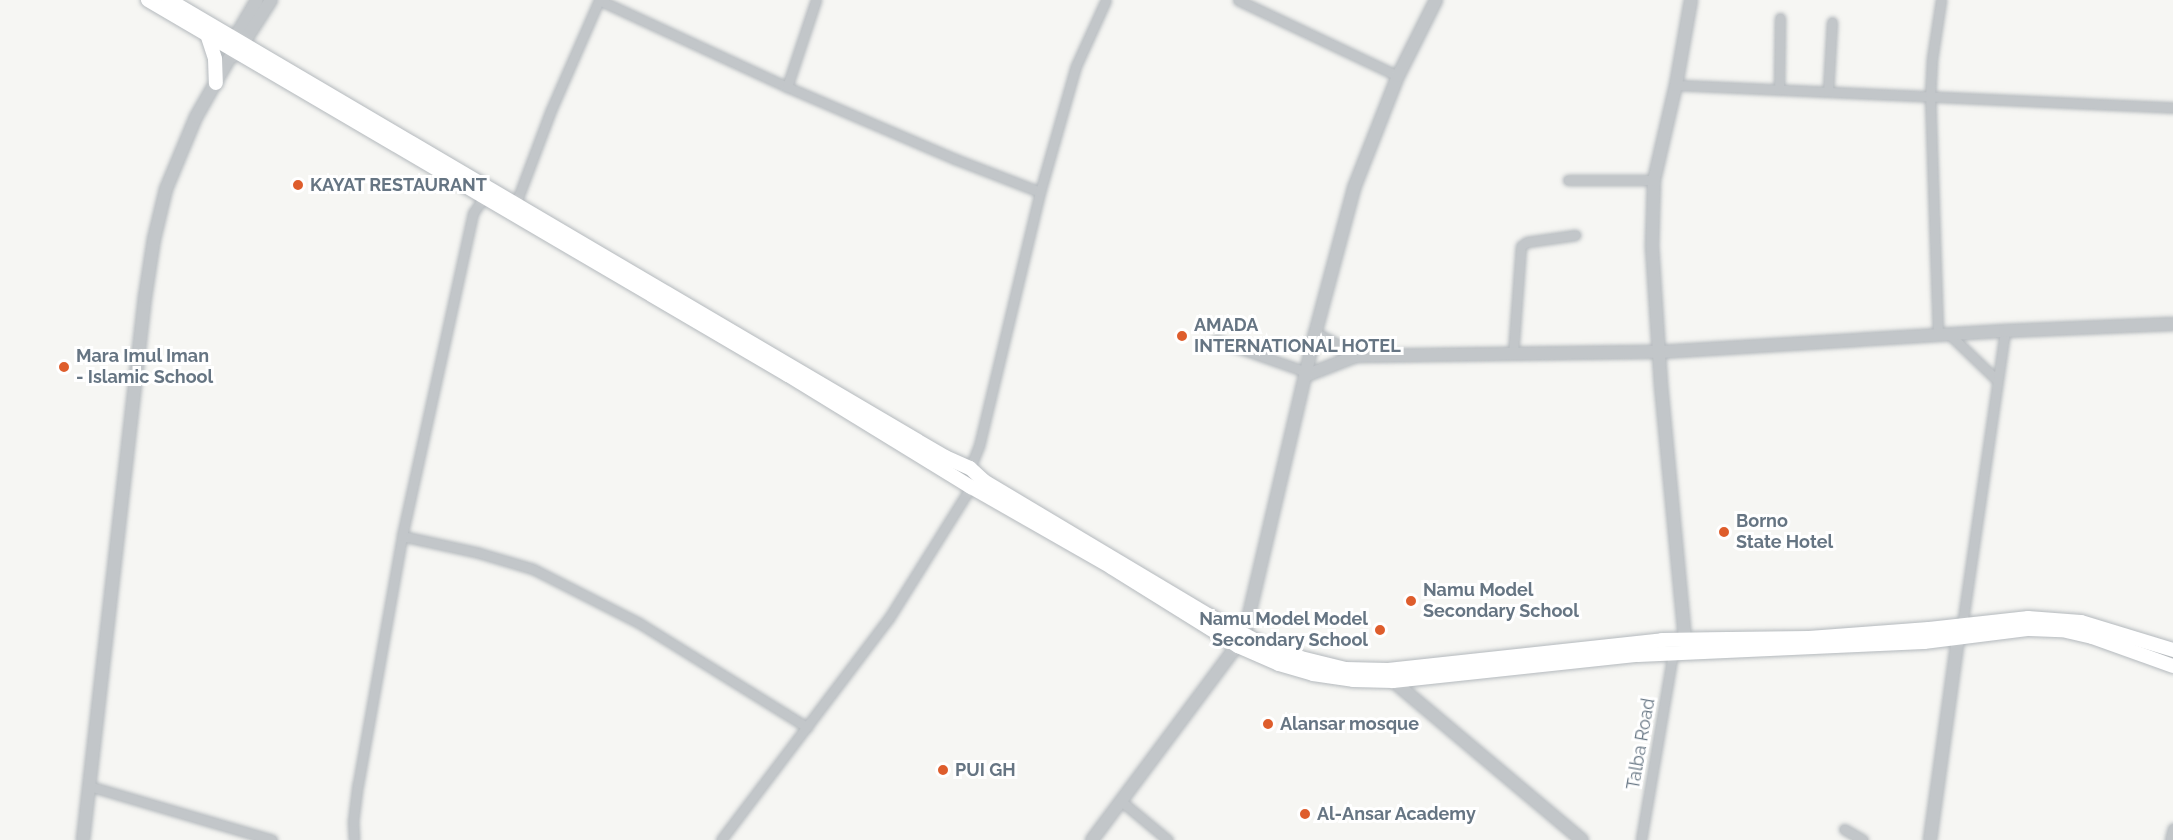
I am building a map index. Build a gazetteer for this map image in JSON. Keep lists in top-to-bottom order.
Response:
{
  "streets": {
    "street": ["Talba Road"]
  },
  "places": [
    "KAYAT RESTAURANT",
    "AMADA INTERNATIONAL HOTEL",
    "Mara Imul Iman - Islamic School",
    "Borno State Hotel",
    "Namu Model Secondary School",
    "Namu Model Model Secondary School",
    "Alansar mosque",
    "PUI GH",
    "Al-Ansar Academy"
  ]
}
